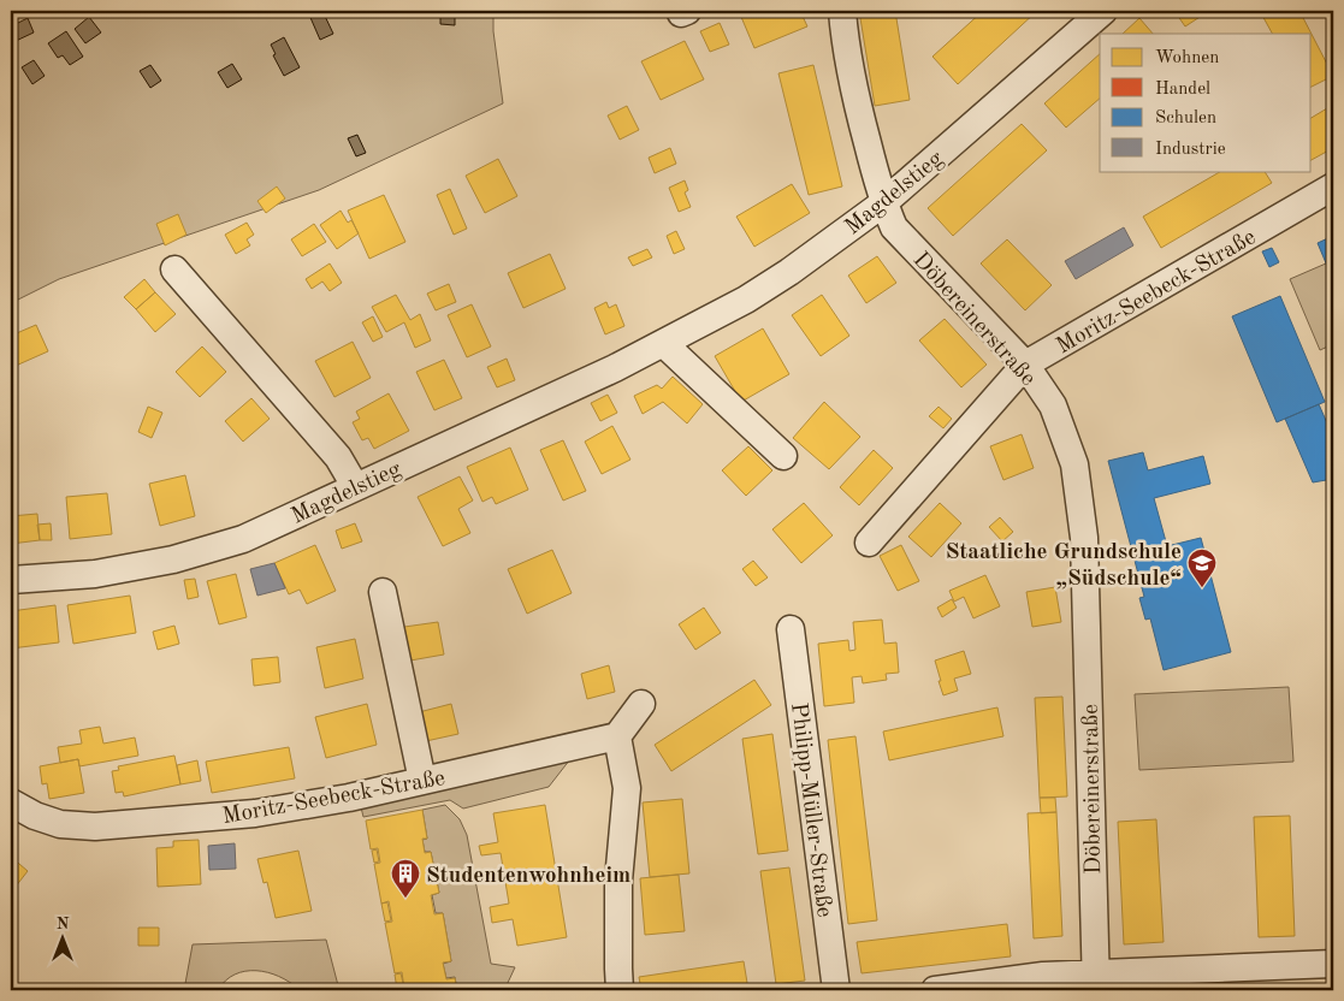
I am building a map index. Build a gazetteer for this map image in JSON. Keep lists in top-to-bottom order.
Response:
{
  "streets": {
    "street": [
      "Magdelstieg",
      "Moritz-Seebeck-Straße",
      "Döbereinerstraße",
      "Philipp-Müller-Straße"
    ]
  },
  "crossings": [
    ["Magdelstieg", "Döbereinerstraße"],
    ["Moritz-Seebeck-Straße", "Döbereinerstraße"]
  ],
  "places": {
    "school or university": ["Staatliche Grundschule „Südschule“"],
    "building": ["Studentenwohnheim"]
  },
  "legend": [
    "Wohnen",
    "Handel",
    "Schulen",
    "Industrie"
  ],
  "north": "top"
}
